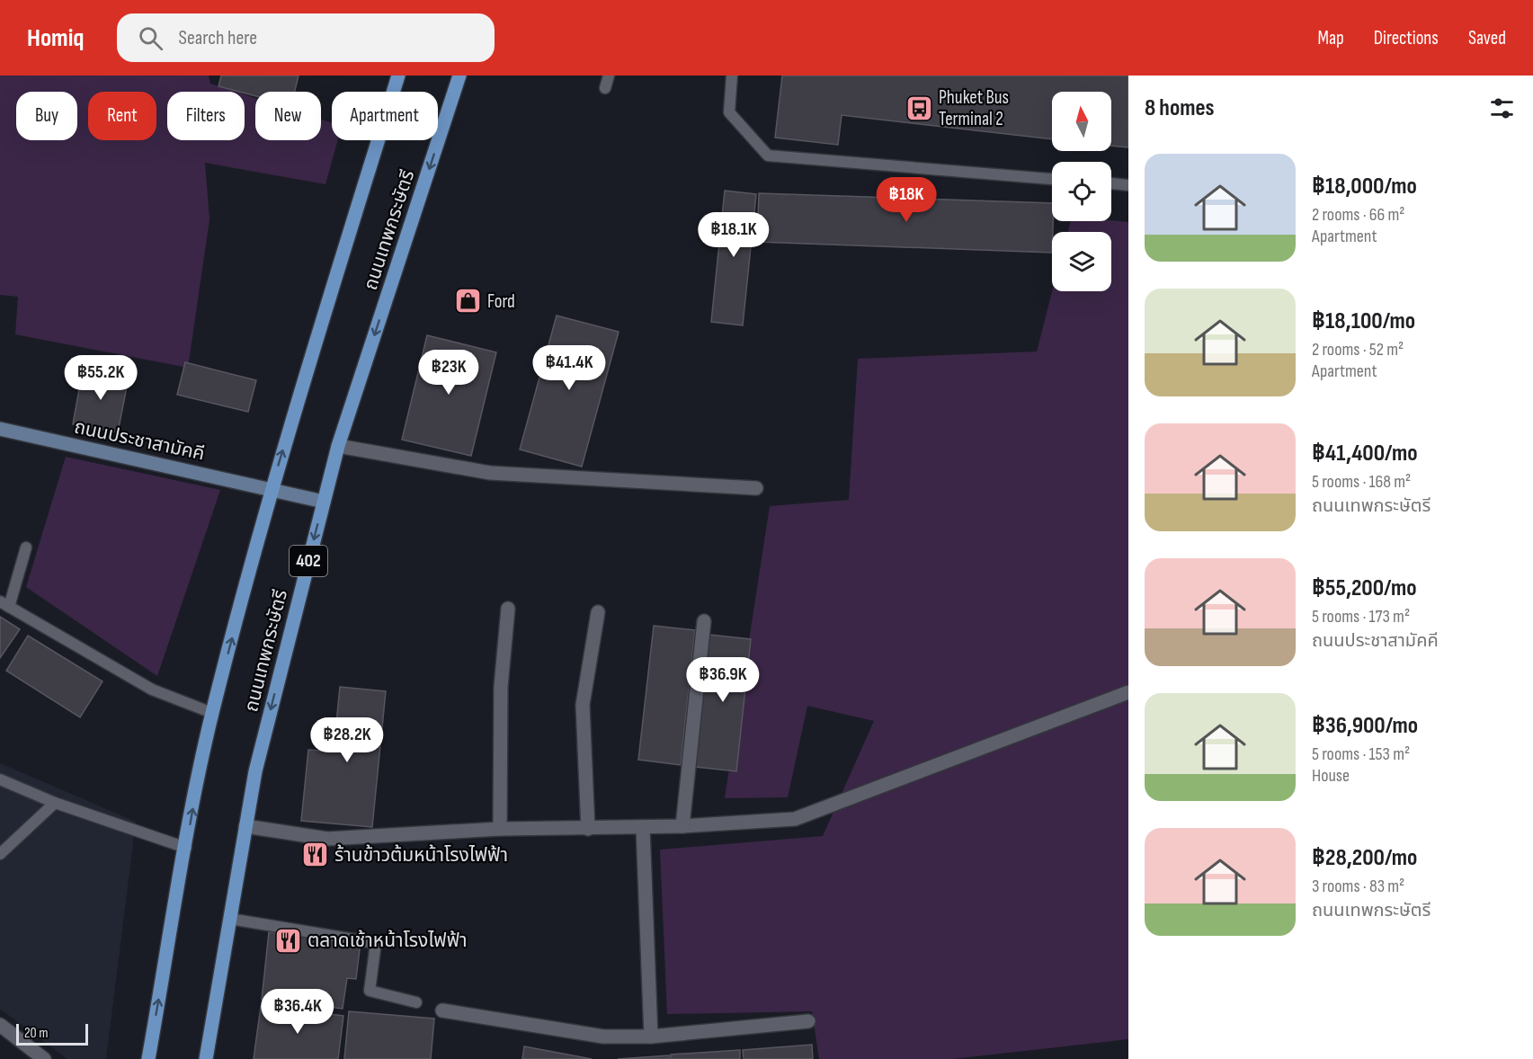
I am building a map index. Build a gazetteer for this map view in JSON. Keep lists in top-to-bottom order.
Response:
{
  "streets": {
    "main road": ["ถนนเทพกระษัตรี", "402"],
    "street": ["ถนนประชาสามัคคี"]
  },
  "crossings": [
    ["ถนนเทพกระษัตรี", "ถนนประชาสามัคคี"]
  ],
  "places": {
    "bus stop": ["Phuket Bus Terminal 2"],
    "shop": ["Ford"],
    "restaurant": ["ร้านข้าวต้มหน้าโรงไฟฟ้า", "ตลาดเช้าหน้าโรงไฟฟ้า"]
  },
  "scale_bar": "20 m",
  "north": "top",
  "page": {
    "header": "Homiq",
    "search": "Search here",
    "nav": ["Map", "Directions", "Saved"],
    "heading": "8 homes",
    "chip": [
      "Buy",
      "Rent",
      "Filters",
      "New",
      "Apartment"
    ],
    "list": [
      {
        "name": "฿18,000/mo",
        "note": "2 rooms · 66 m² · Apartment"
      },
      {
        "name": "฿18,100/mo",
        "note": "2 rooms · 52 m² · Apartment"
      },
      {
        "name": "฿41,400/mo",
        "note": "5 rooms · 168 m² · ถนนเทพกระษัตรี"
      },
      {
        "name": "฿55,200/mo",
        "note": "5 rooms · 173 m² · ถนนประชาสามัคคี"
      },
      {
        "name": "฿36,900/mo",
        "note": "5 rooms · 153 m² · House"
      },
      {
        "name": "฿28,200/mo",
        "note": "3 rooms · 83 m² · ถนนเทพกระษัตรี"
      }
    ],
    "price": [
      "฿18K",
      "฿18.1K",
      "฿41.4K",
      "฿23K",
      "฿55.2K",
      "฿36.9K",
      "฿28.2K",
      "฿36.4K"
    ],
    "scale": "20 m"
  }
}
